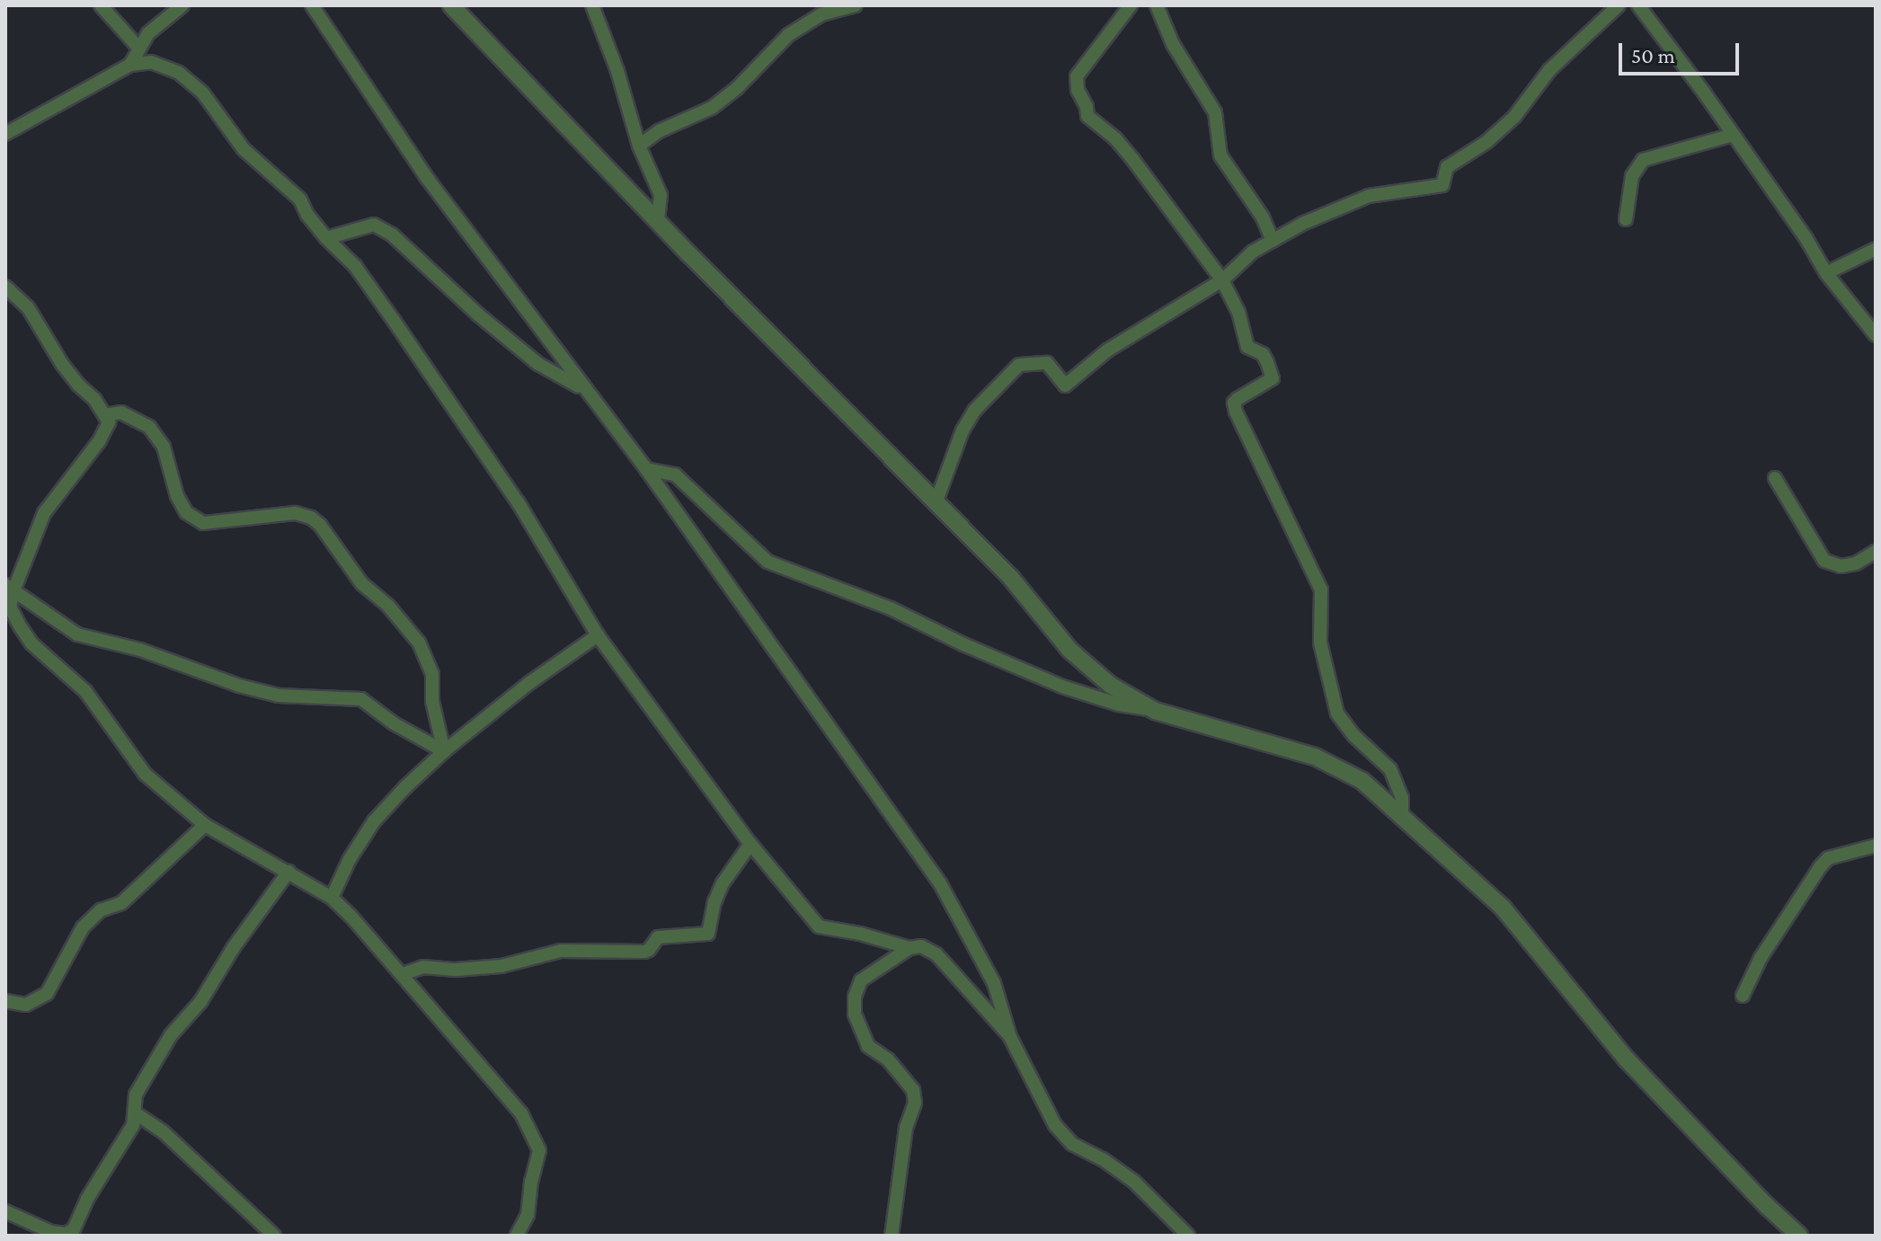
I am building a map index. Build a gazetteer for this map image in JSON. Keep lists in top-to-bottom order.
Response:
{
  "scale_bar": "50 m"
}
